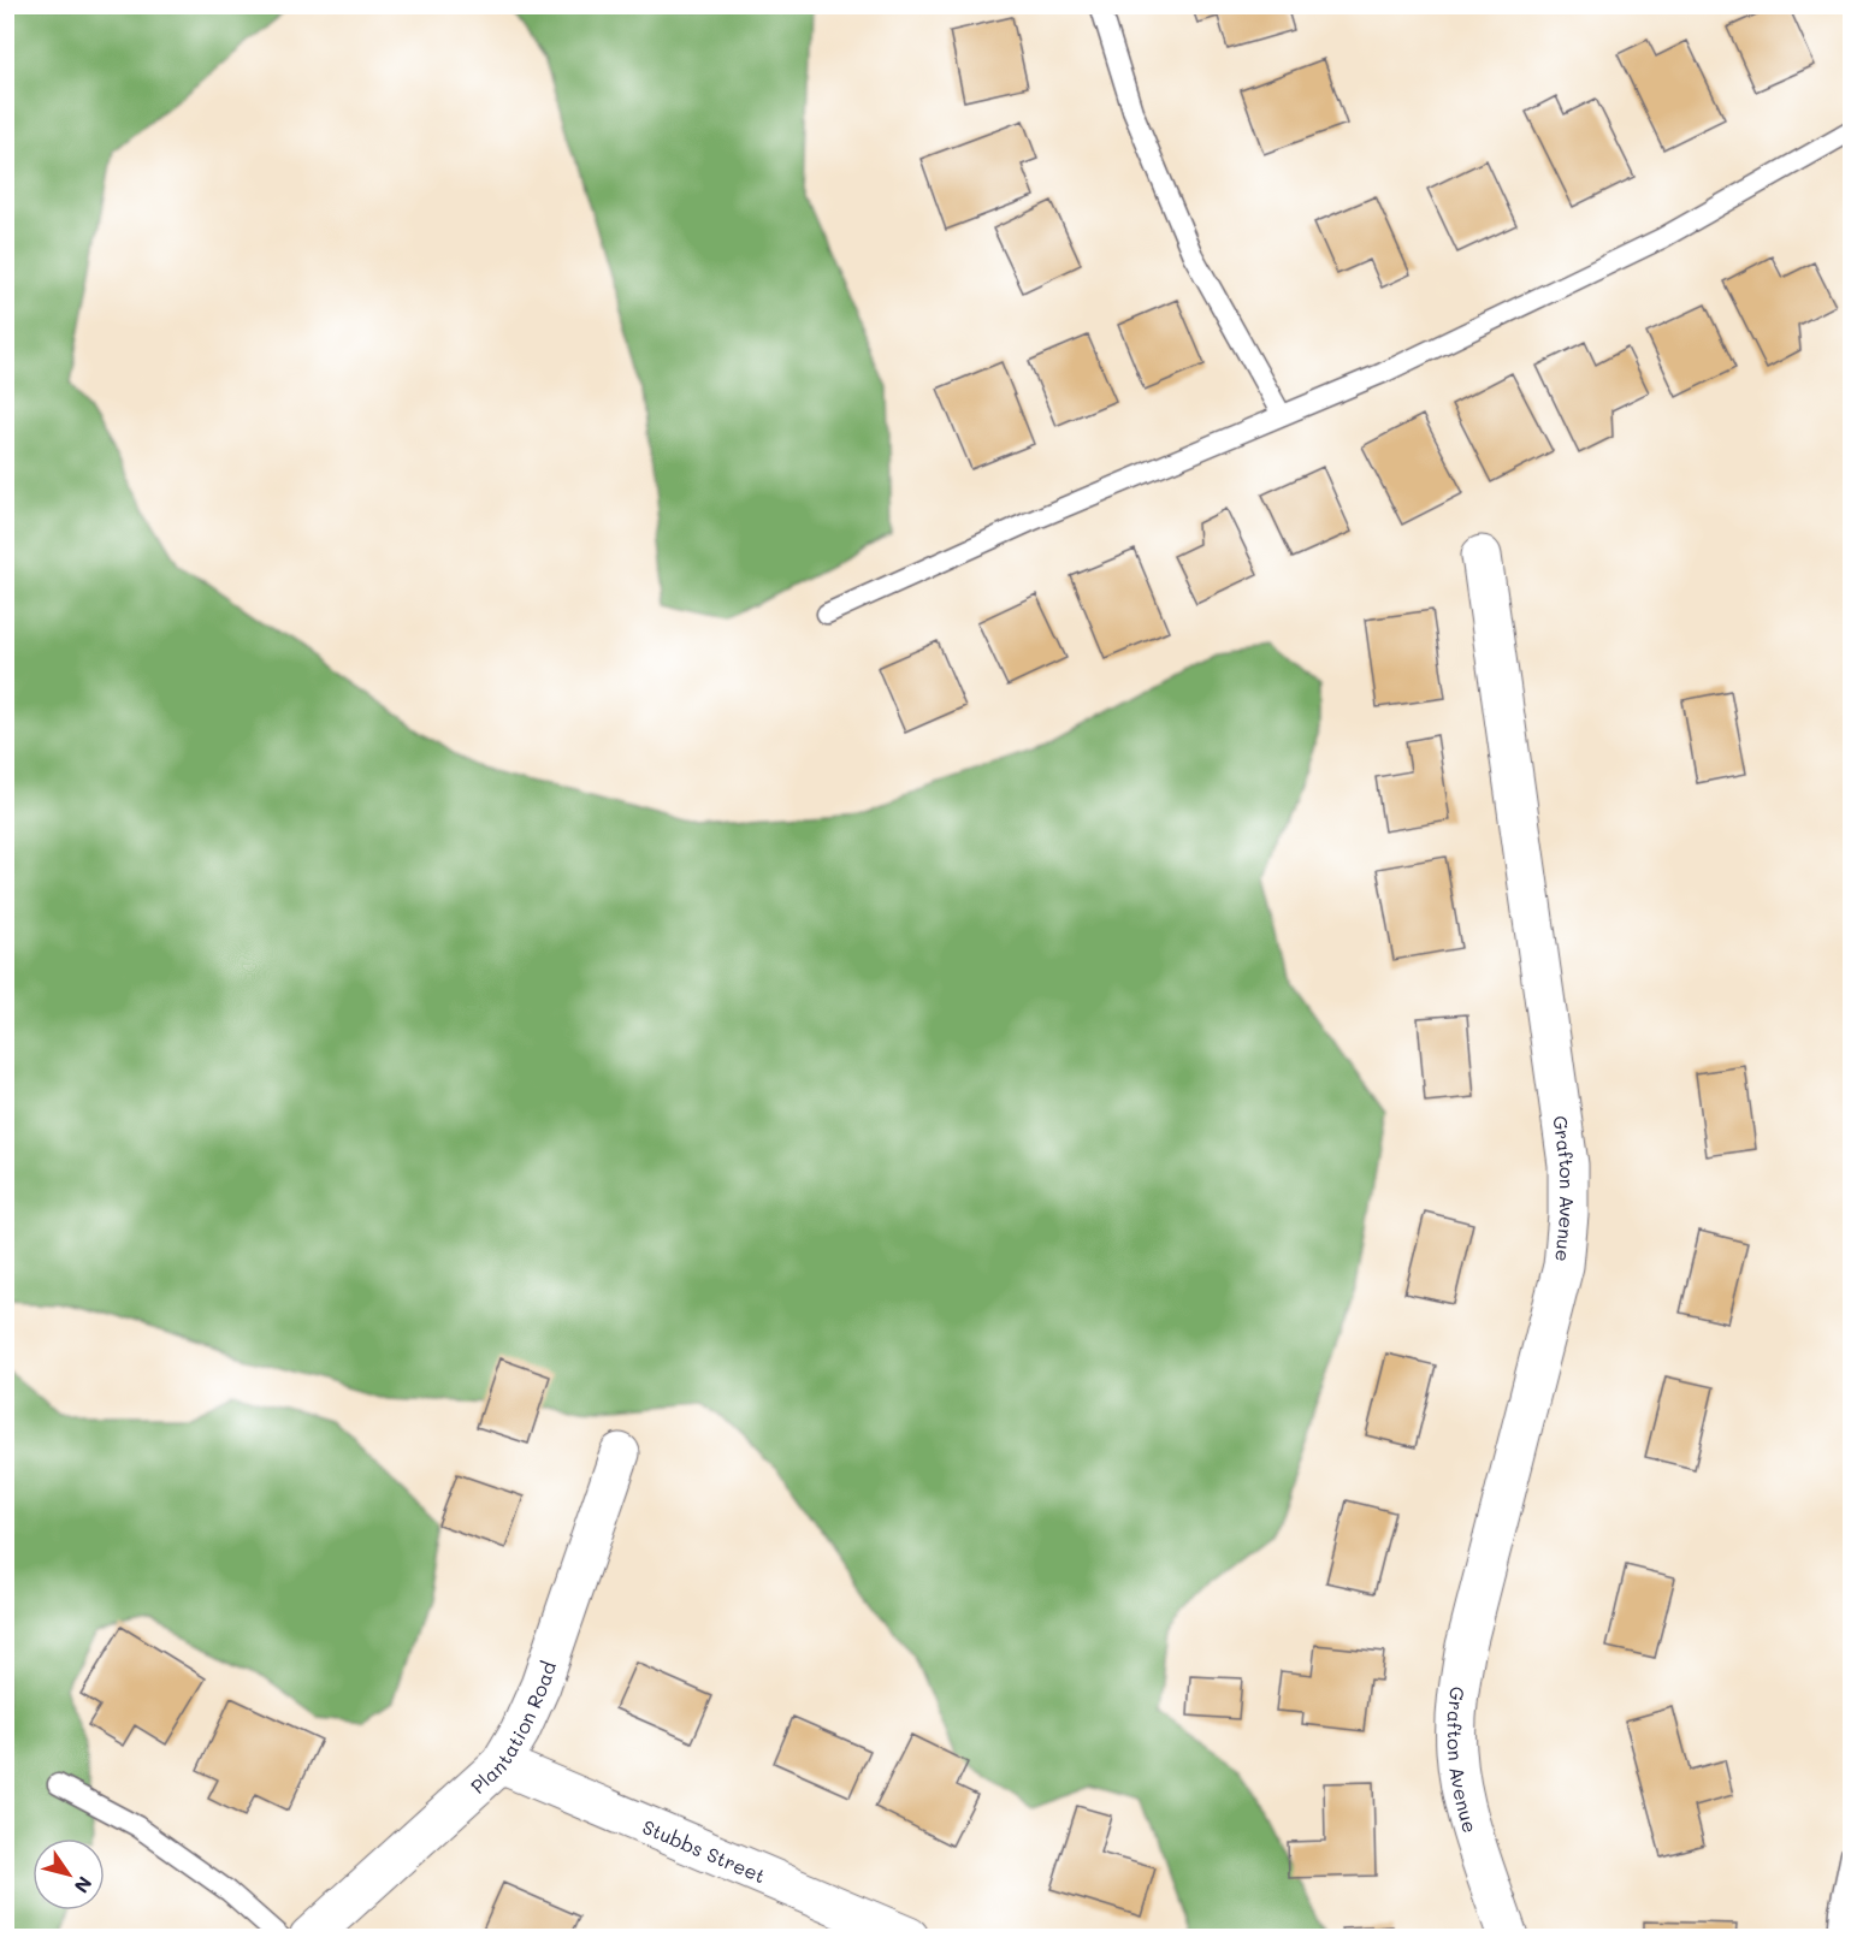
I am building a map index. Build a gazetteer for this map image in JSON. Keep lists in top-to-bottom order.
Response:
{
  "streets": {
    "street": ["Grafton Avenue", "Plantation Road", "Stubbs Street"]
  },
  "crossings": [
    ["Plantation Road", "Stubbs Street"]
  ],
  "north": "bottom right"
}
